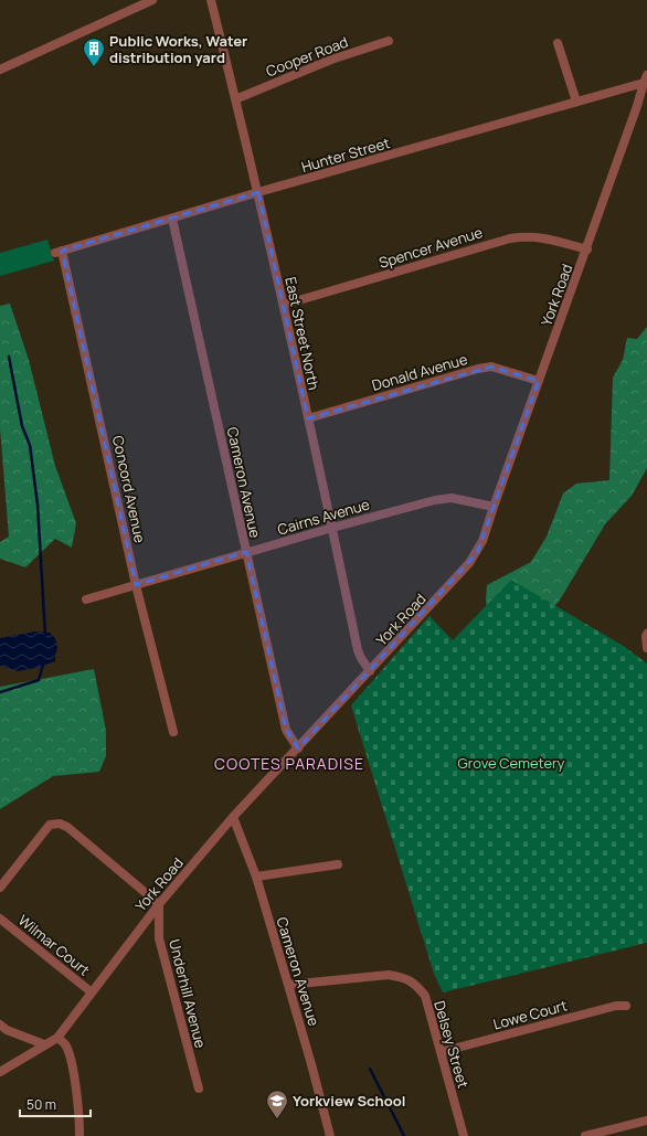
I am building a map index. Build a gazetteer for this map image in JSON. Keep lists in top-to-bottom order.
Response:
{
  "streets": {
    "street": [
      "Cooper Road",
      "Hunter Street",
      "Spencer Avenue",
      "York Road",
      "East Street North",
      "Donald Avenue",
      "Cameron Avenue",
      "Concord Avenue",
      "Cairns Avenue",
      "Wilmar Court",
      "Underhill Avenue",
      "Lowe Court",
      "Delsey Street"
    ]
  },
  "crossings": [
    ["Cooper Road", "East Street North"],
    ["Hunter Street", "York Road"],
    ["Hunter Street", "East Street North"],
    ["Hunter Street", "Cameron Avenue"],
    ["Hunter Street", "Concord Avenue"],
    ["Spencer Avenue", "York Road"],
    ["Spencer Avenue", "East Street North"],
    ["York Road", "East Street North"],
    ["York Road", "Donald Avenue"],
    ["York Road", "Cameron Avenue"],
    ["York Road", "Cairns Avenue"],
    ["York Road", "Wilmar Court"],
    ["York Road", "Underhill Avenue"],
    ["East Street North", "Donald Avenue"],
    ["East Street North", "Cairns Avenue"],
    ["Cameron Avenue", "Cairns Avenue"],
    ["Cameron Avenue", "Delsey Street"],
    ["Concord Avenue", "Cairns Avenue"],
    ["Lowe Court", "Delsey Street"]
  ],
  "districts": ["COOTES PARADISE"],
  "parks": ["Grove Cemetery"],
  "places": {
    "building": ["Public Works, Water distribution yard"],
    "school or university": ["Yorkview School"]
  },
  "scale_bar": "50 m"
}
